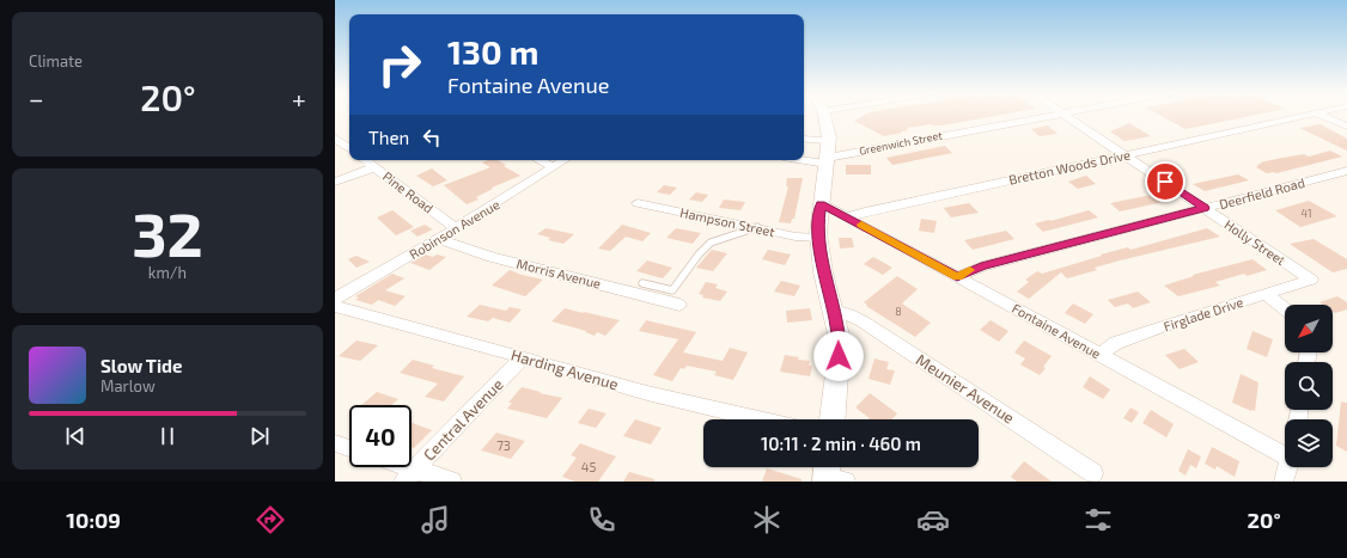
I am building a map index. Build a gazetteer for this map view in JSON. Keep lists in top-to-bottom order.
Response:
{
  "streets": {
    "street": [
      "Greenwich Street",
      "Bretton Woods Drive",
      "Pine Road",
      "Deerfield Road",
      "Hampson Street",
      "Robinson Avenue",
      "Holly Street",
      "Morris Avenue",
      "Firglade Drive",
      "Fontaine Avenue",
      "Harding Avenue",
      "Meunier Avenue",
      "Central Avenue"
    ]
  },
  "crossings": [
    ["Bretton Woods Drive", "Holly Street"],
    ["Bretton Woods Drive", "Fontaine Avenue"],
    ["Pine Road", "Robinson Avenue"],
    ["Deerfield Road", "Holly Street"],
    ["Deerfield Road", "Fontaine Avenue"],
    ["Robinson Avenue", "Morris Avenue"],
    ["Holly Street", "Firglade Drive"],
    ["Firglade Drive", "Fontaine Avenue"],
    ["Harding Avenue", "Central Avenue"]
  ],
  "house_numbers": [
    "41",
    "8",
    "73",
    "45"
  ],
  "north": "bottom left",
  "page": {
    "tile": [
      "Climate",
      ["32", "km/h"]
    ],
    "turn": ["130 m", "Fontaine Avenue"],
    "heat": ["−", "20°", "+"],
    "then": "Then",
    "song": ["Slow Tide", "Marlow"],
    "limit": "40",
    "trip": "10:11 · 2 min · 460 m",
    "tabs": ["10:09", "20°"]
  }
}
